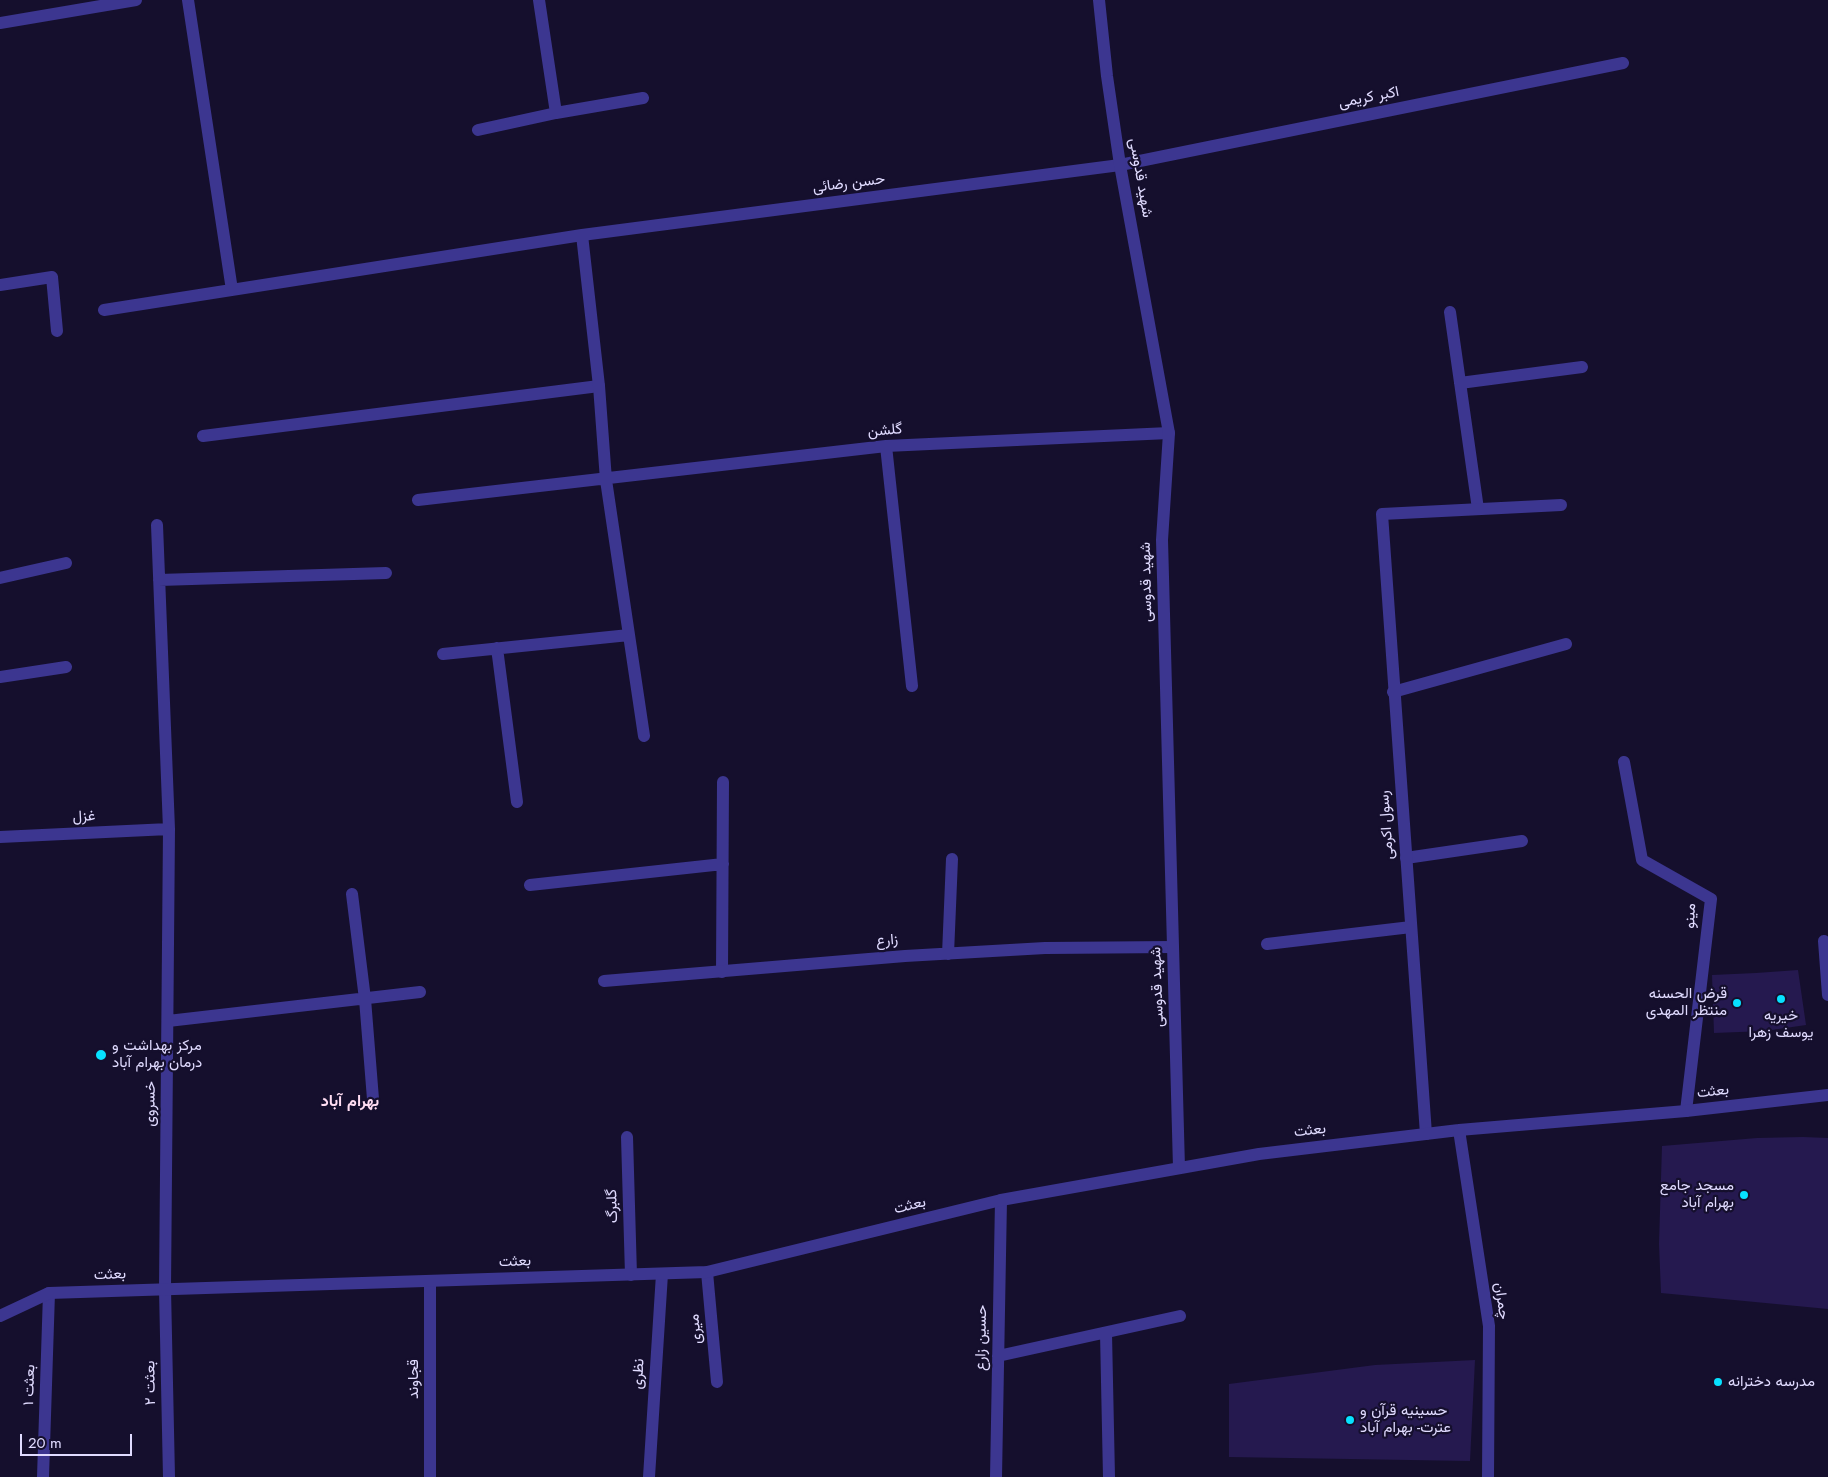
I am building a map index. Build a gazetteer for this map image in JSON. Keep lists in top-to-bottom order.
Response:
{
  "streets": {
    "street": [
      "اکبر کریمی",
      "شهید قدوسی",
      "حسن رضائی",
      "گلشن",
      "غزل",
      "رسول اکرمی",
      "مینو",
      "زارع",
      "بعثت",
      "خسروی",
      "گلبرگ",
      "چمران",
      "میری",
      "حسین زارع",
      "نظری",
      "قجاوند",
      "بعثت ۲",
      "بعثت ۱"
    ]
  },
  "crossings": [
    ["اکبر کریمی", "شهید قدوسی"],
    ["اکبر کریمی", "حسن رضائی"],
    ["شهید قدوسی", "حسن رضائی"],
    ["شهید قدوسی", "گلشن"],
    ["شهید قدوسی", "زارع"],
    ["شهید قدوسی", "بعثت"],
    ["غزل", "خسروی"],
    ["رسول اکرمی", "بعثت"],
    ["مینو", "بعثت"],
    ["بعثت", "خسروی"],
    ["بعثت", "گلبرگ"],
    ["بعثت", "چمران"],
    ["بعثت", "میری"],
    ["بعثت", "حسین زارع"],
    ["بعثت", "نظری"],
    ["بعثت", "قجاوند"],
    ["بعثت", "بعثت ۲"],
    ["بعثت", "بعثت ۱"],
    ["خسروی", "بعثت ۲"]
  ],
  "districts": ["بهرام آباد"],
  "places": [
    "خیریه یوسف زهرا",
    "قرض الحسنه منتظر المهدی",
    "مرکز بهداشت و درمان بهرام آباد",
    "مسجد جامع بهرام آباد",
    "مدرسه دخترانه",
    "حسینیه قرآن و عترت- بهرام آباد"
  ],
  "scale_bar": "20 m"
}
